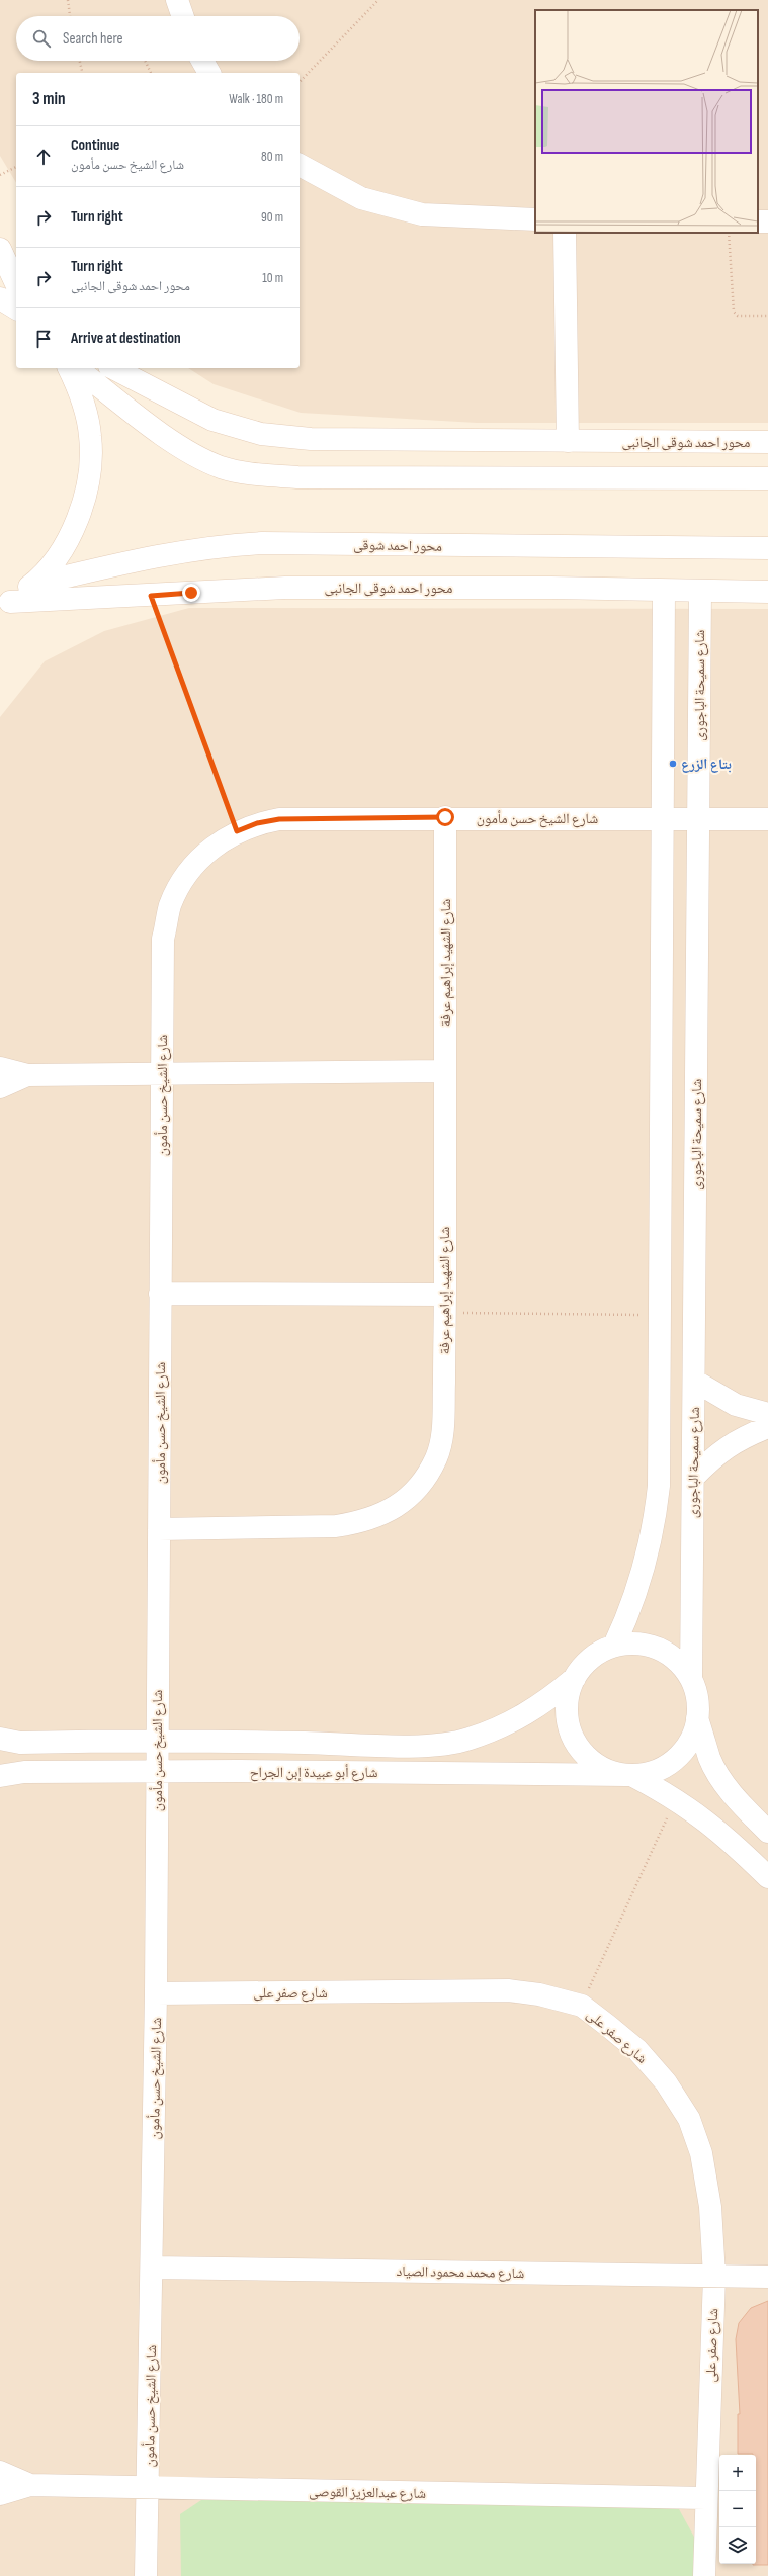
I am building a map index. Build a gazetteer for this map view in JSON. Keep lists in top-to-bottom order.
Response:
{
  "streets": {
    "street": [
      "محور احمد شوقى الجانبى",
      "محور احمد شوقى",
      "شارع سميحة الباجورى",
      "شارع الشيخ حسن مأمون",
      "شارع الشهيد إبراهيم عرفة",
      "شارع أبو عبيدة إبن الجراح",
      "شارع صفر على",
      "شارع محمد محمود الصياد",
      "شارع عبدالعزيز القوصى"
    ]
  },
  "crossings": [
    ["محور احمد شوقى الجانبى", "شارع سميحة الباجورى"],
    ["شارع سميحة الباجورى", "شارع الشيخ حسن مأمون"],
    ["شارع سميحة الباجورى", "شارع أبو عبيدة إبن الجراح"],
    ["شارع الشيخ حسن مأمون", "شارع الشهيد إبراهيم عرفة"],
    ["شارع الشيخ حسن مأمون", "شارع أبو عبيدة إبن الجراح"],
    ["شارع الشيخ حسن مأمون", "شارع صفر على"],
    ["شارع الشيخ حسن مأمون", "شارع محمد محمود الصياد"],
    ["شارع الشيخ حسن مأمون", "شارع عبدالعزيز القوصى"],
    ["شارع صفر على", "شارع محمد محمود الصياد"],
    ["شارع صفر على", "شارع عبدالعزيز القوصى"]
  ],
  "places": ["بتاع الزرع"],
  "page": {
    "search": "Search here",
    "heading": ["3 min", "Walk · 180 m"],
    "list": [
      ["Continue", "شارع الشيخ حسن مأمون", "80 m"],
      ["Turn right", "90 m"],
      ["Turn right", "محور احمد شوقى الجانبى", "10 m"],
      "Arrive at destination"
    ],
    "map_buttons": ["+", "−"]
  }
}
